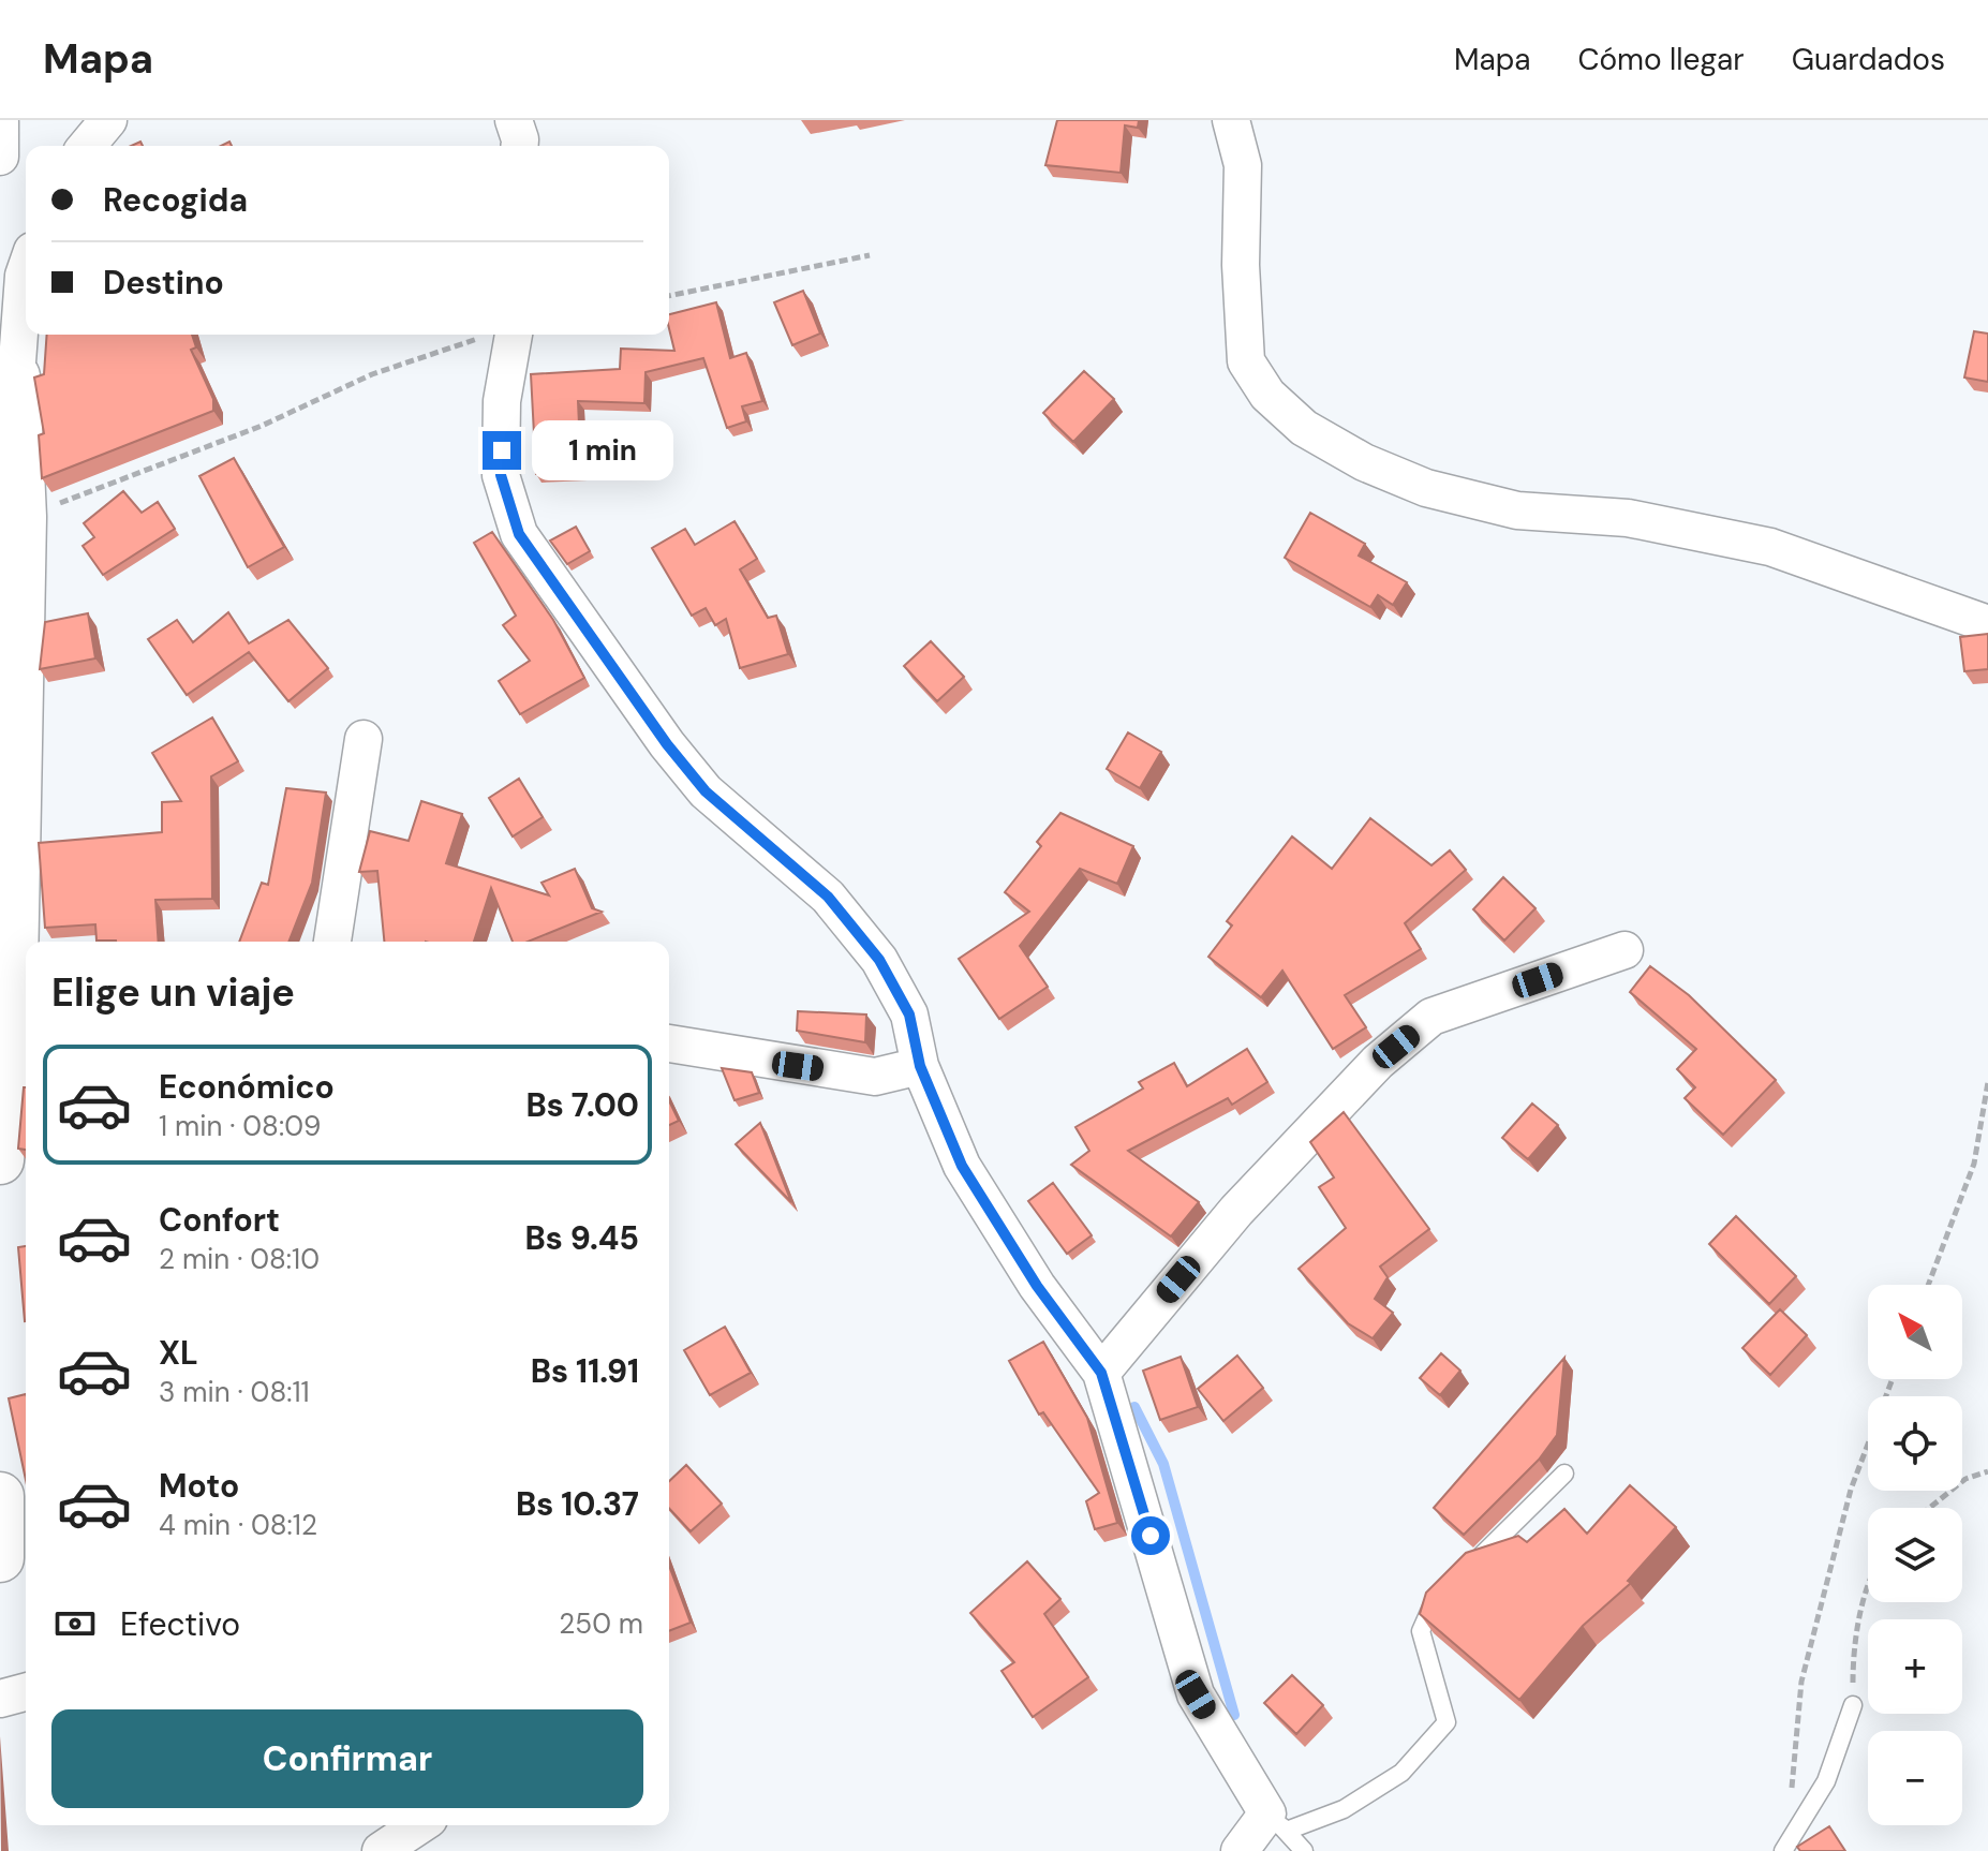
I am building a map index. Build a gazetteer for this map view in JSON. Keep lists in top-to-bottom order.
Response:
{
  "north": "top left",
  "page": {
    "header": "Mapa",
    "nav": ["Mapa", "Cómo llegar", "Guardados"],
    "banner": ["Recogida", "Destino"],
    "bubble": "1 min",
    "heading": "Elige un viaje",
    "list": [
      {
        "name": "Económico",
        "note": "1 min · 08:09",
        "value": "Bs 7.00"
      },
      {
        "name": "Confort",
        "note": "2 min · 08:10",
        "value": "Bs 9.45"
      },
      {
        "name": "XL",
        "note": "3 min · 08:11",
        "value": "Bs 11.91"
      },
      {
        "name": "Moto",
        "note": "4 min · 08:12",
        "value": "Bs 10.37"
      }
    ],
    "map_buttons": ["+", "−"],
    "pay": ["Efectivo", "250 m"],
    "buttons": "Confirmar"
  }
}
